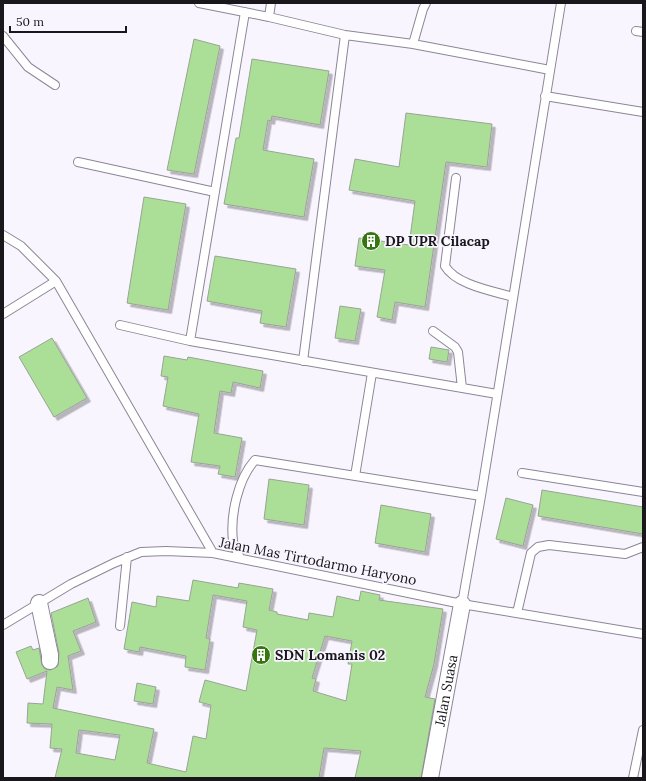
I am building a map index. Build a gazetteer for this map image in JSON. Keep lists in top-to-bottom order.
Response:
{
  "streets": {
    "street": ["Jalan Suasa"],
    "lane": ["Jalan Mas Tirtodarmo Haryono"]
  },
  "crossings": [
    ["Jalan Mas Tirtodarmo Haryono", "Jalan Suasa"]
  ],
  "places": {
    "building": ["DP UPR Cilacap", "SDN Lomanis 02"]
  },
  "scale_bar": "50 m"
}
